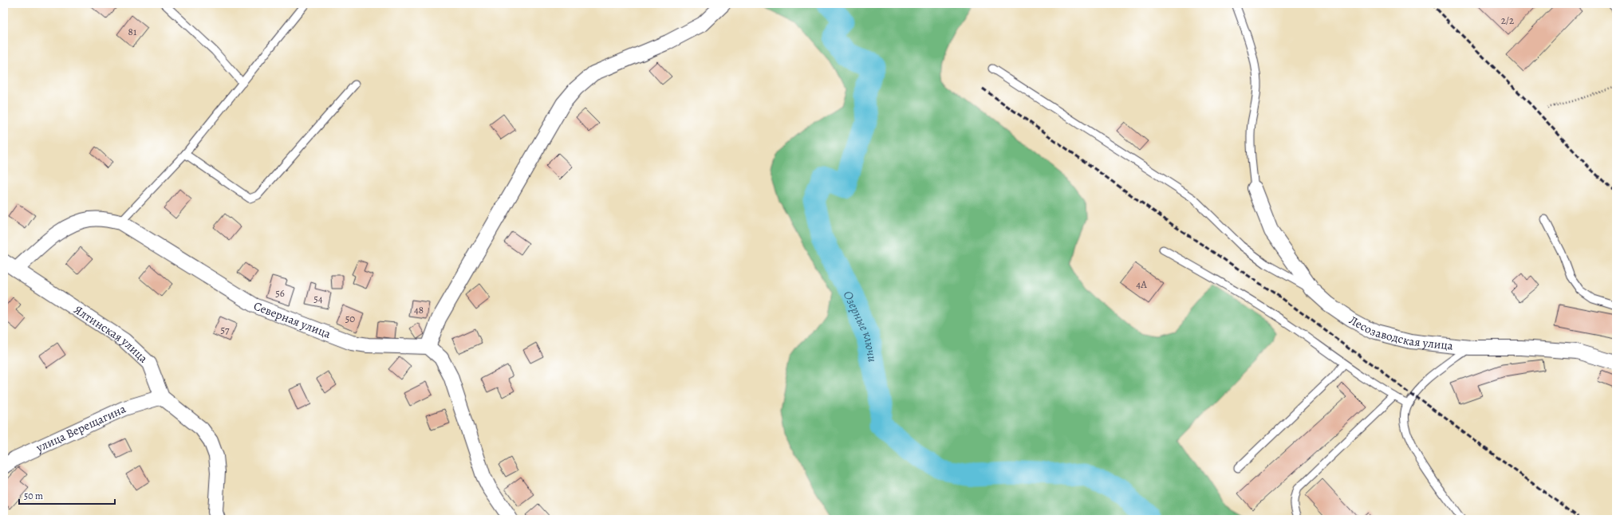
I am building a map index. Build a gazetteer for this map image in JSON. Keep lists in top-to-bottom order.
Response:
{
  "streets": {
    "street": [
      "Северная улица",
      "Лесозаводская улица",
      "Ялтинская улица",
      "улица Верещагина"
    ]
  },
  "crossings": [
    ["Северная улица", "Ялтинская улица"],
    ["Ялтинская улица", "улица Верещагина"]
  ],
  "water": ["Озерные ключи"],
  "house_numbers": [
    "2/2",
    "81",
    "4А",
    "56",
    "54",
    "48",
    "50",
    "57"
  ],
  "scale_bar": "50 m"
}
